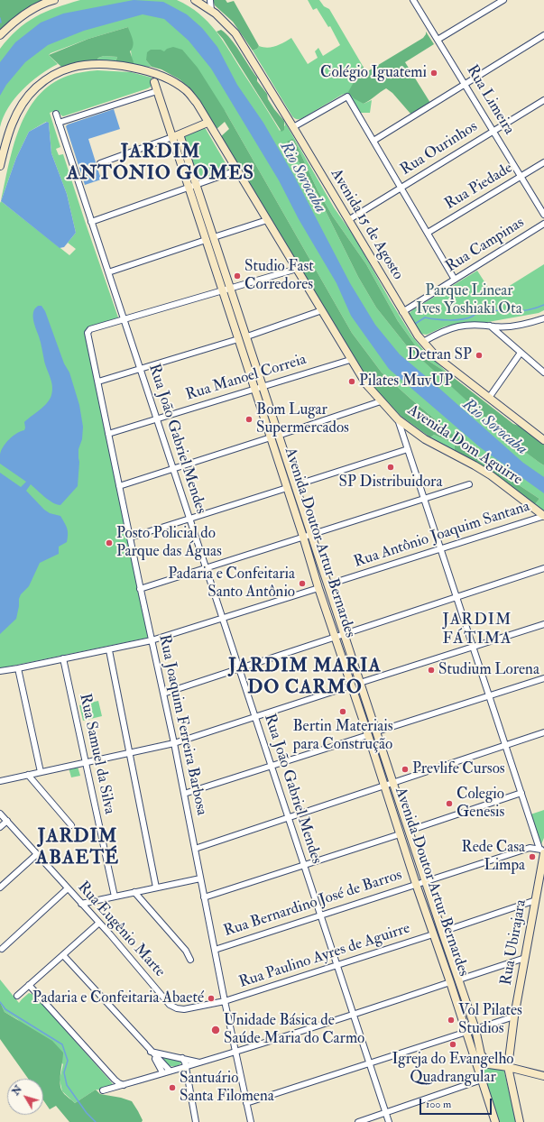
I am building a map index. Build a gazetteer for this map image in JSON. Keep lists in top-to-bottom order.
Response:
{
  "streets": {
    "main road": [
      "Avenida 15 de Agosto",
      "Avenida Dom Aguirre",
      "Avenida Doutor Artur Bernardes",
      "Rua Ubirajara"
    ],
    "street": [
      "Rua Limeira",
      "Rua Ourinhos",
      "Rua Piedade",
      "Rua Campinas",
      "Rua Manoel Correia",
      "Rua João Gabriel Mendes",
      "Rua Antônio Joaquim Santana",
      "Rua Joaquim Ferreira Barbosa",
      "Rua Samuel da Silva",
      "Rua Bernardino José de Barros",
      "Rua Eugênio Marte",
      "Rua Paulino Ayres de Aguirre"
    ]
  },
  "crossings": [
    ["Rua Limeira", "Rua Ourinhos"],
    ["Rua Limeira", "Rua Piedade"],
    ["Rua Ourinhos", "Avenida 15 de Agosto"],
    ["Avenida 15 de Agosto", "Rua Campinas"],
    ["Rua Manoel Correia", "Rua João Gabriel Mendes"],
    ["Rua Manoel Correia", "Avenida Dom Aguirre"],
    ["Rua Manoel Correia", "Avenida Doutor Artur Bernardes"],
    ["Rua Manoel Correia", "Rua Joaquim Ferreira Barbosa"],
    ["Rua João Gabriel Mendes", "Rua Joaquim Ferreira Barbosa"],
    ["Rua João Gabriel Mendes", "Rua Bernardino José de Barros"],
    ["Rua João Gabriel Mendes", "Rua Paulino Ayres de Aguirre"],
    ["Avenida Dom Aguirre", "Rua Antônio Joaquim Santana"],
    ["Rua Antônio Joaquim Santana", "Avenida Doutor Artur Bernardes"],
    ["Avenida Doutor Artur Bernardes", "Rua Bernardino José de Barros"],
    ["Avenida Doutor Artur Bernardes", "Rua Paulino Ayres de Aguirre"],
    ["Rua Joaquim Ferreira Barbosa", "Rua Bernardino José de Barros"],
    ["Rua Joaquim Ferreira Barbosa", "Rua Eugênio Marte"],
    ["Rua Joaquim Ferreira Barbosa", "Rua Paulino Ayres de Aguirre"],
    ["Rua Bernardino José de Barros", "Rua Ubirajara"],
    ["Rua Eugênio Marte", "Rua Paulino Ayres de Aguirre"]
  ],
  "districts": [
    "JARDIM ANTONIO GOMES",
    "JARDIM FÁTIMA",
    "JARDIM MARIA DO CARMO",
    "JARDIM ABAETÉ"
  ],
  "water": ["Rio Sorocaba"],
  "parks": ["Parque Linear Ives Yoshiaki Ota"],
  "places": [
    "Colégio Iguatemi",
    "Studio Fast Corredores",
    "Detran SP",
    "Pilates MuvUP",
    "Bom Lugar Supermercados",
    "SP Distribuidora",
    "Posto Policial do Parque das Águas",
    "Padaria e Confeitaria Santo Antônio",
    "Studium Lorena",
    "Bertin Materiais para Construção",
    "Prevlife Cursos",
    "Colegio Genesis",
    "Rede Casa Limpa",
    "Padaria e Confeitaria Abaeté",
    "Vol Pilates Studios",
    "Unidade Básica de Saúde Maria do Carmo",
    "Igreja do Evangelho Quadrangular",
    "Santuário Santa Filomena"
  ],
  "scale_bar": "100 m",
  "north": "top left"
}
